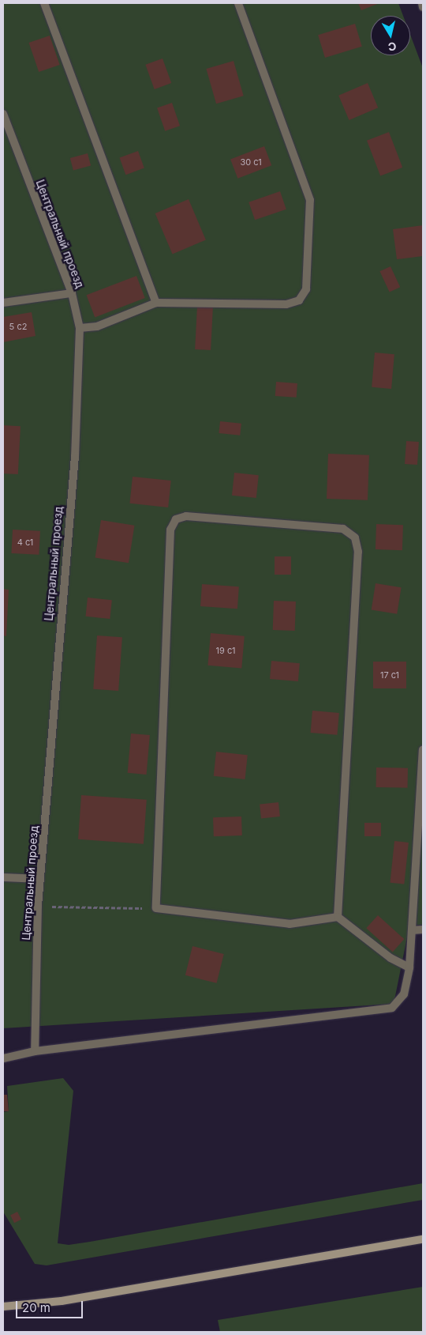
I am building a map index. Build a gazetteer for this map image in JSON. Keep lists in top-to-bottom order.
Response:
{
  "streets": {
    "lane": ["Центральный проезд"]
  },
  "house_numbers": [
    "30 с1",
    "5 с2",
    "4 с1",
    "19 с1",
    "17 с1"
  ],
  "scale_bar": "20 m",
  "north": "bottom"
}
